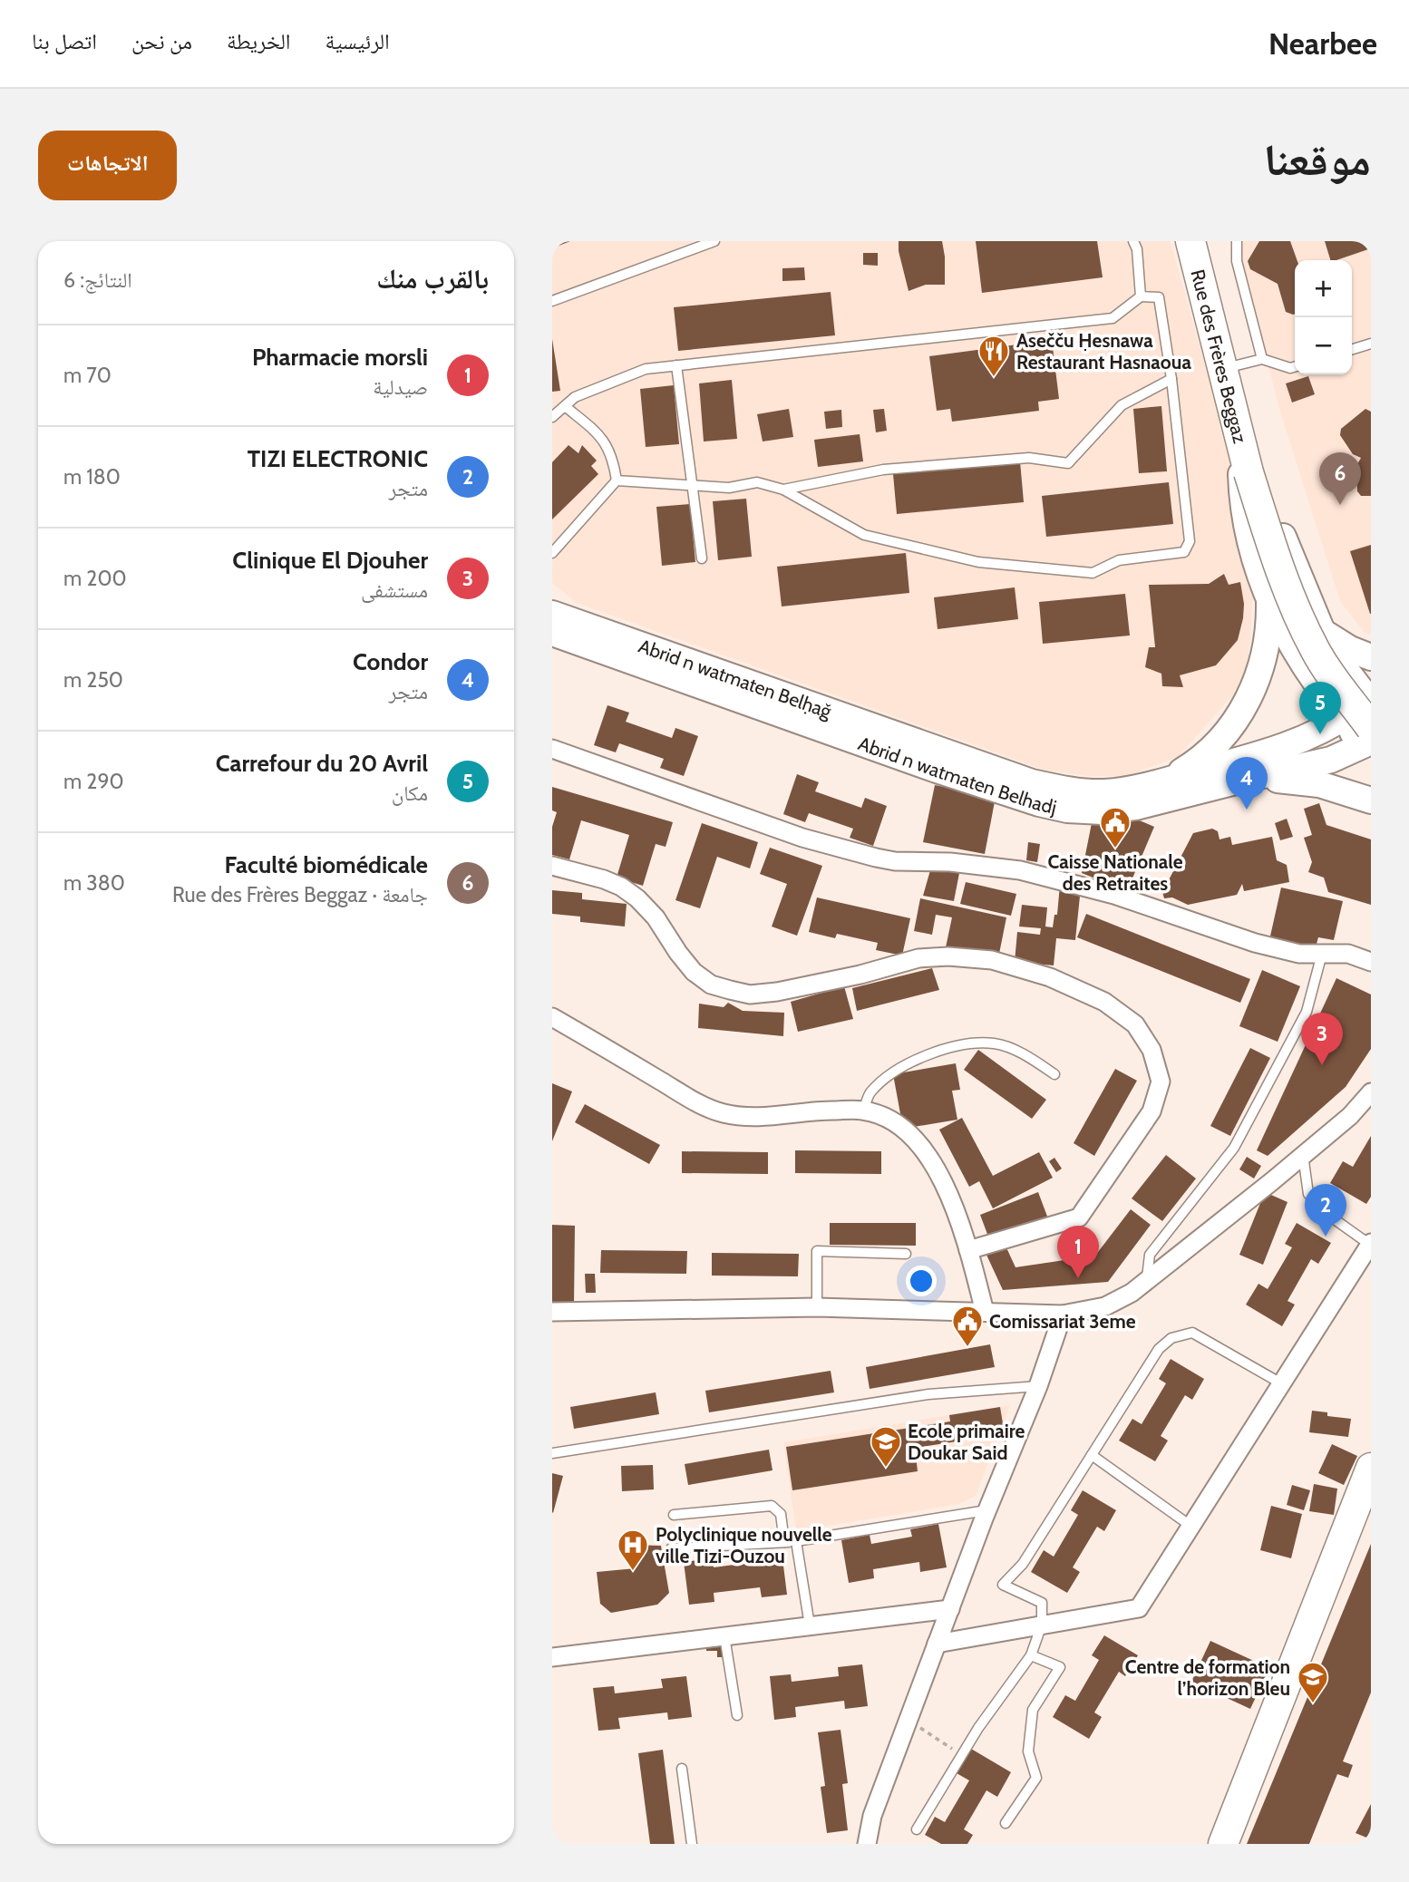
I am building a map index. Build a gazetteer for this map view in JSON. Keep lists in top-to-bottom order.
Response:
{
  "streets": {
    "main road": ["Rue des Frères Beggaz", "Abrid n watmaten Belḥaǧ", "Abrid n watmaten Belhadj"]
  },
  "crossings": [
    ["Rue des Frères Beggaz", "Abrid n watmaten Belḥaǧ"],
    ["Rue des Frères Beggaz", "Abrid n watmaten Belhadj"],
    ["Abrid n watmaten Belḥaǧ", "Abrid n watmaten Belhadj"]
  ],
  "places": {
    "restaurant": ["Asečču Ḥesnawa Restaurant Hasnaoua"],
    "public building": ["Caisse Nationale des Retraites", "Comissariat 3eme"],
    "school or university": ["Ecole primaire Doukar Said", "Centre de formation l’horizon Bleu"],
    "hospital": ["Polyclinique nouvelle ville Tizi-Ouzou"]
  },
  "page": {
    "header": "Nearbee",
    "nav": [
      "الرئيسية",
      "الخريطة",
      "من نحن",
      "اتصل بنا"
    ],
    "title": "موقعنا",
    "buttons": "الاتجاهات",
    "heading": ["بالقرب منك", "النتائج: 6"],
    "map_buttons": ["+", "−"],
    "list": [
      {
        "mark": "1",
        "name": "Pharmacie morsli",
        "note": "صيدلية",
        "value": "70 m"
      },
      {
        "mark": "2",
        "name": "TIZI ELECTRONIC",
        "note": "متجر",
        "value": "180 m"
      },
      {
        "mark": "3",
        "name": "Clinique El Djouher",
        "note": "مستشفى",
        "value": "200 m"
      },
      {
        "mark": "4",
        "name": "Condor",
        "note": "متجر",
        "value": "250 m"
      },
      {
        "mark": "5",
        "name": "Carrefour du 20 Avril",
        "note": "مكان",
        "value": "290 m"
      },
      {
        "mark": "6",
        "name": "Faculté biomédicale",
        "note": "جامعة · Rue des Frères Beggaz",
        "value": "380 m"
      }
    ],
    "pins": [
      "6",
      "5",
      "4",
      "3",
      "2",
      "1"
    ]
  }
}
